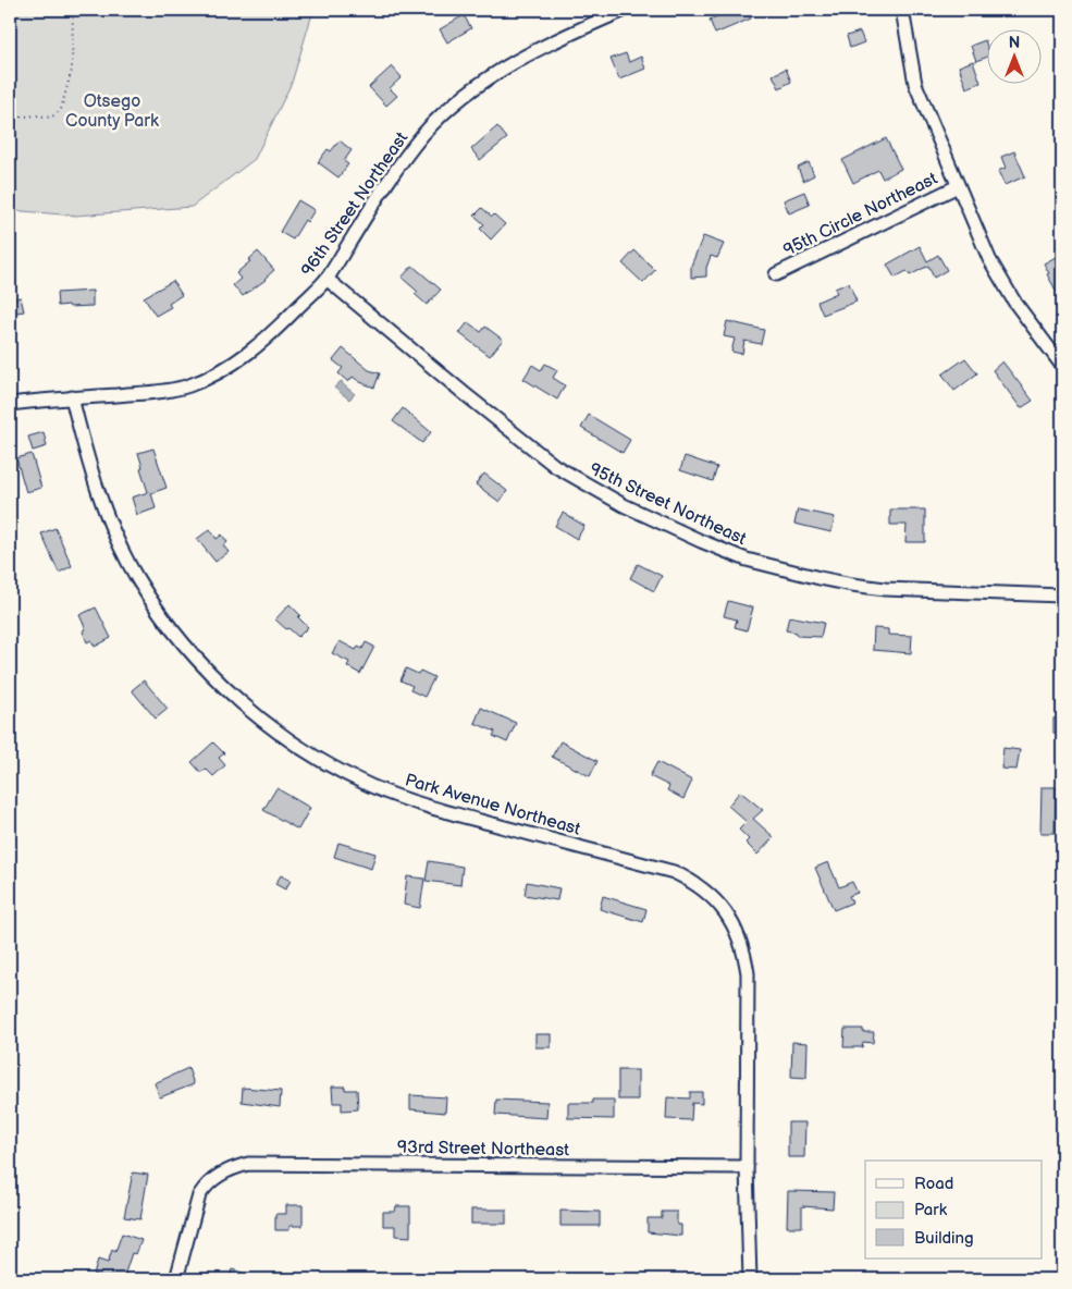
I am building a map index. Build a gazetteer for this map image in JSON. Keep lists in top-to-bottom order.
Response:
{
  "streets": {
    "street": [
      "96th Street Northeast",
      "95th Circle Northeast",
      "95th Street Northeast",
      "Park Avenue Northeast",
      "93rd Street Northeast"
    ]
  },
  "crossings": [
    ["96th Street Northeast", "95th Street Northeast"],
    ["96th Street Northeast", "Park Avenue Northeast"],
    ["Park Avenue Northeast", "93rd Street Northeast"]
  ],
  "parks": ["Otsego County Park"],
  "legend": ["Road", "Park", "Building"],
  "north": "top"
}
